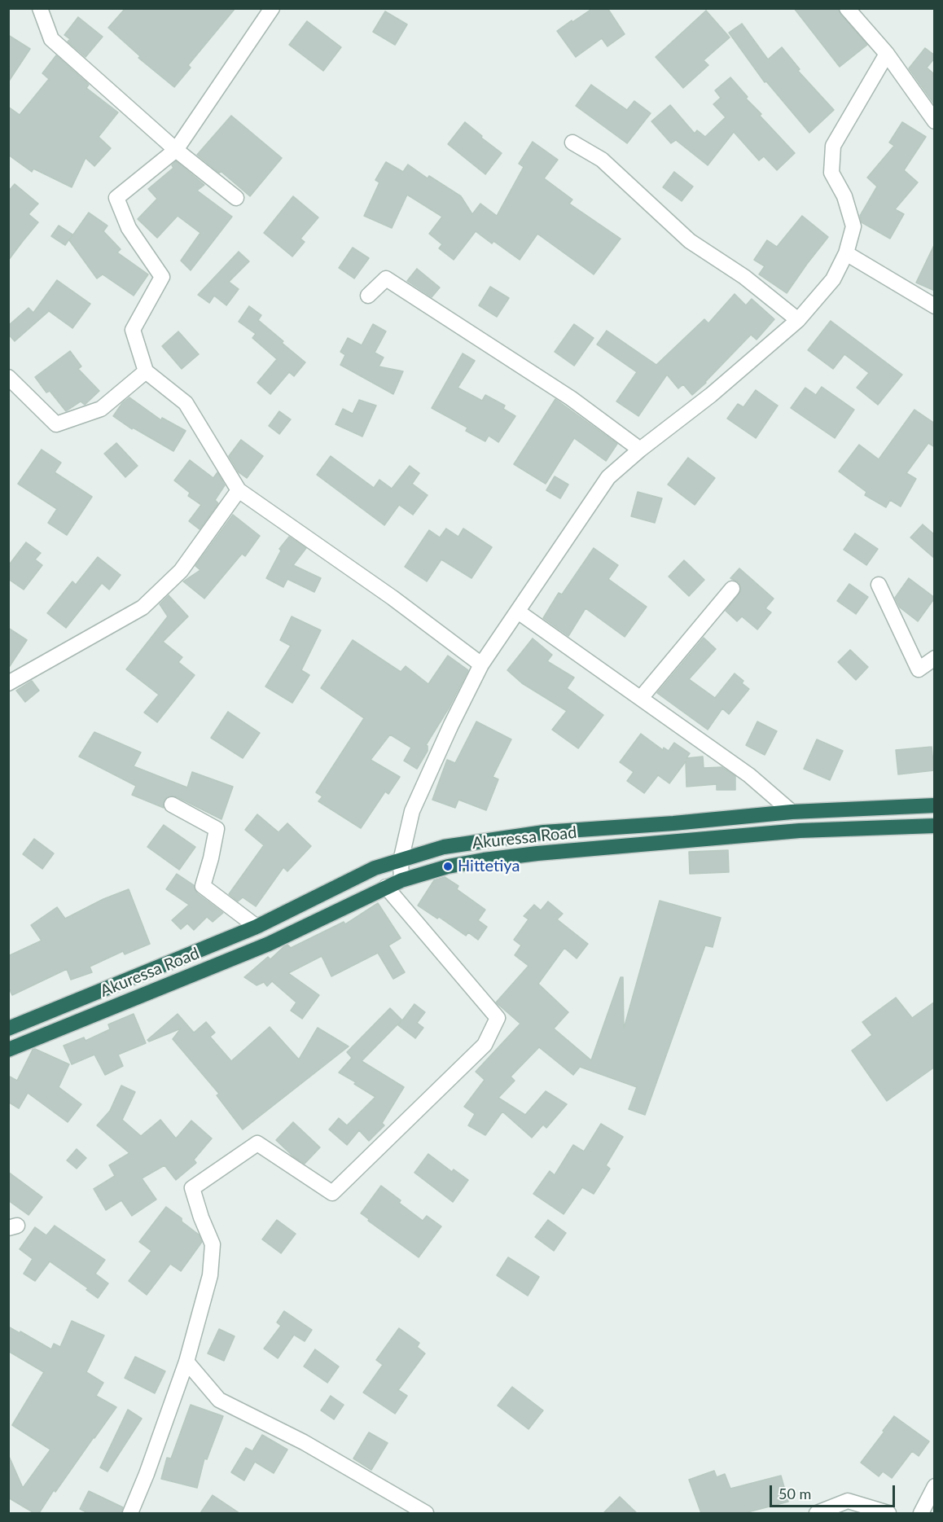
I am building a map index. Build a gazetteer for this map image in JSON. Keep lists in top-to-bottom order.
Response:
{
  "streets": {
    "highway": ["Akuressa Road"]
  },
  "places": ["Hittetiya"],
  "scale_bar": "50 m"
}
